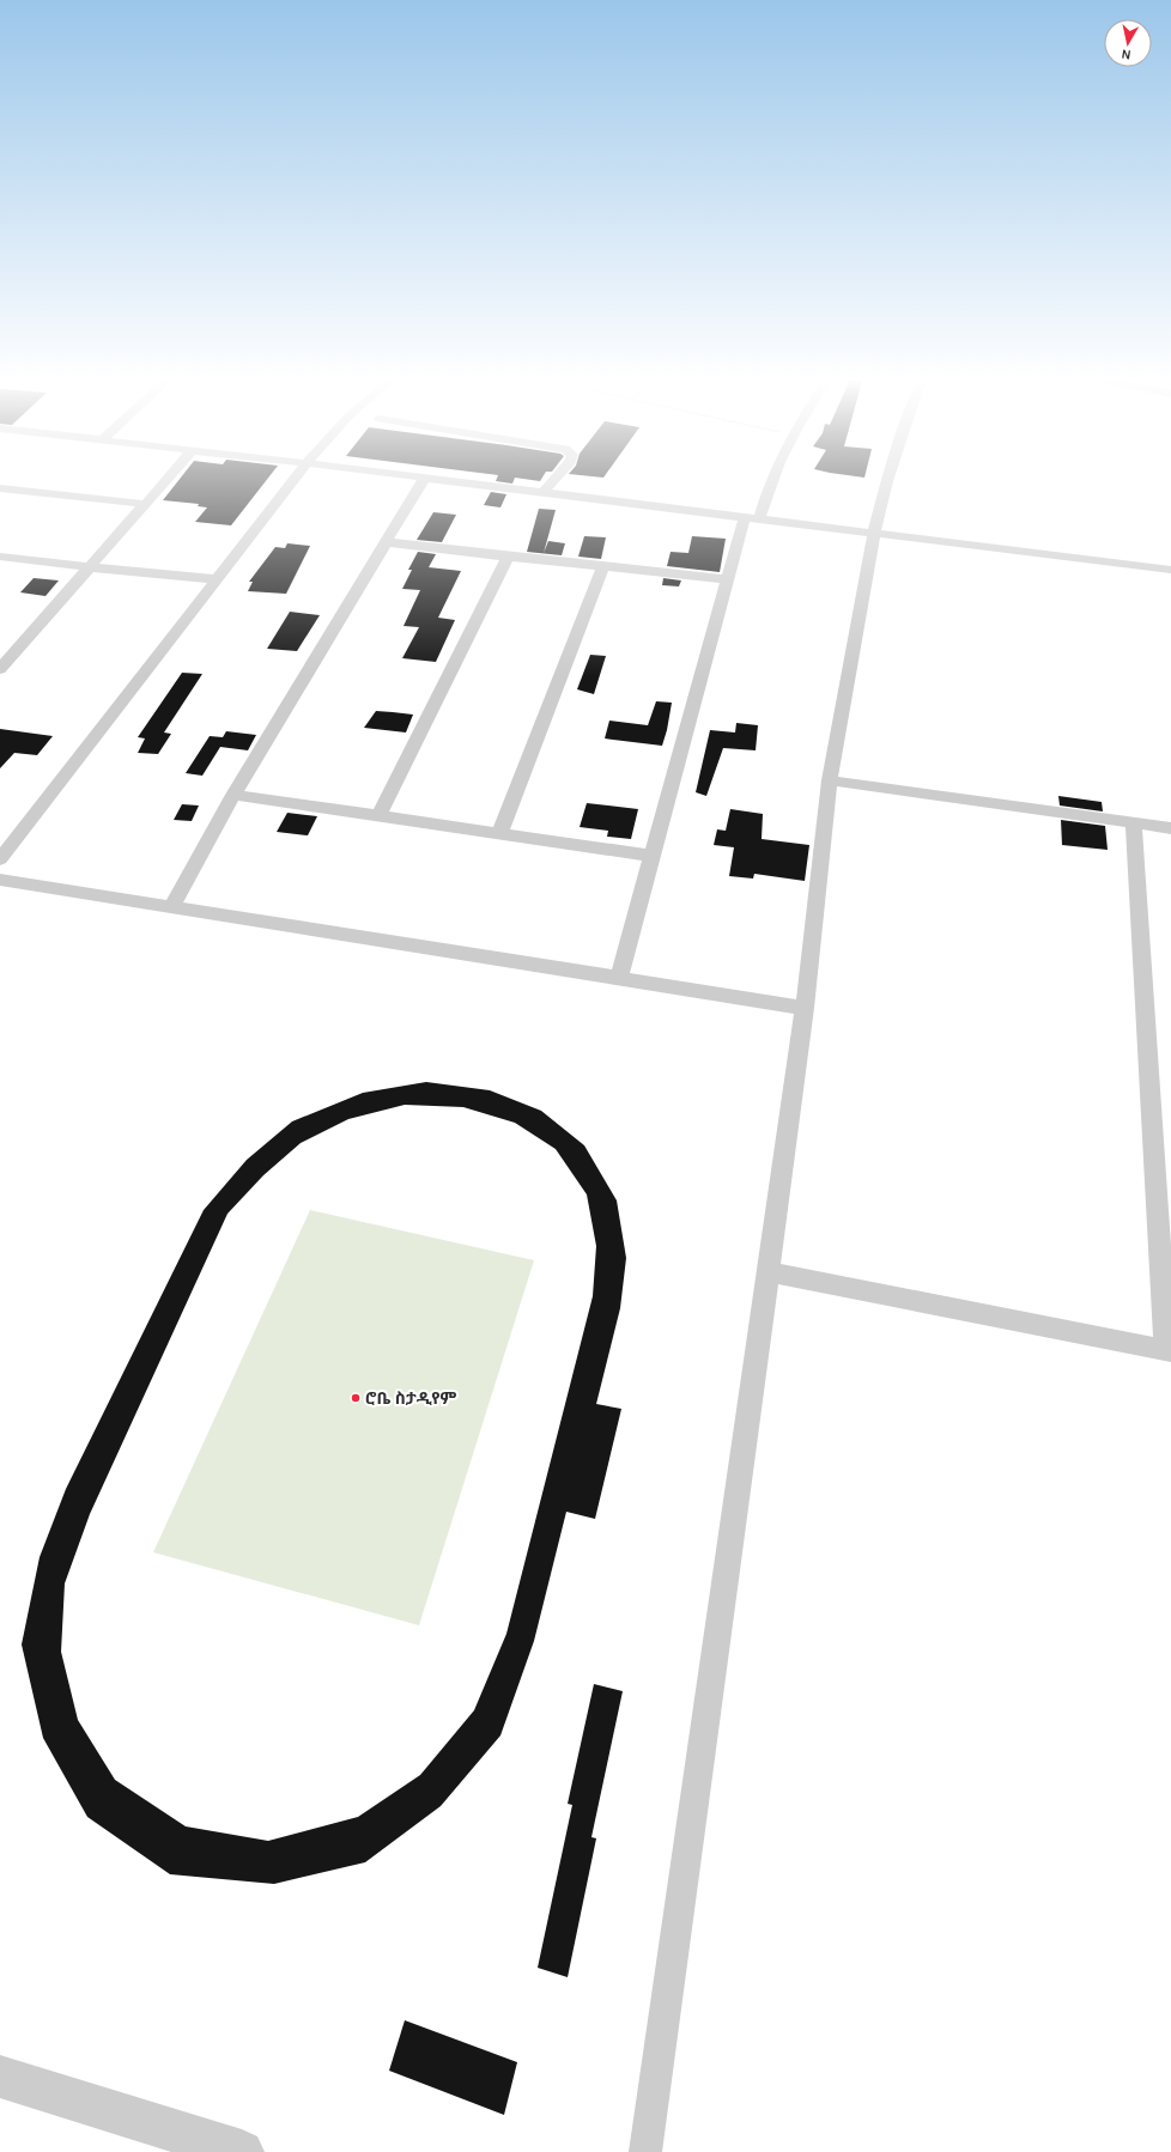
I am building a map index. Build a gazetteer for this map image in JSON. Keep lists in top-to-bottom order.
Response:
{
  "places": ["ሮቤ ስታዲየም"],
  "north": "bottom"
}
